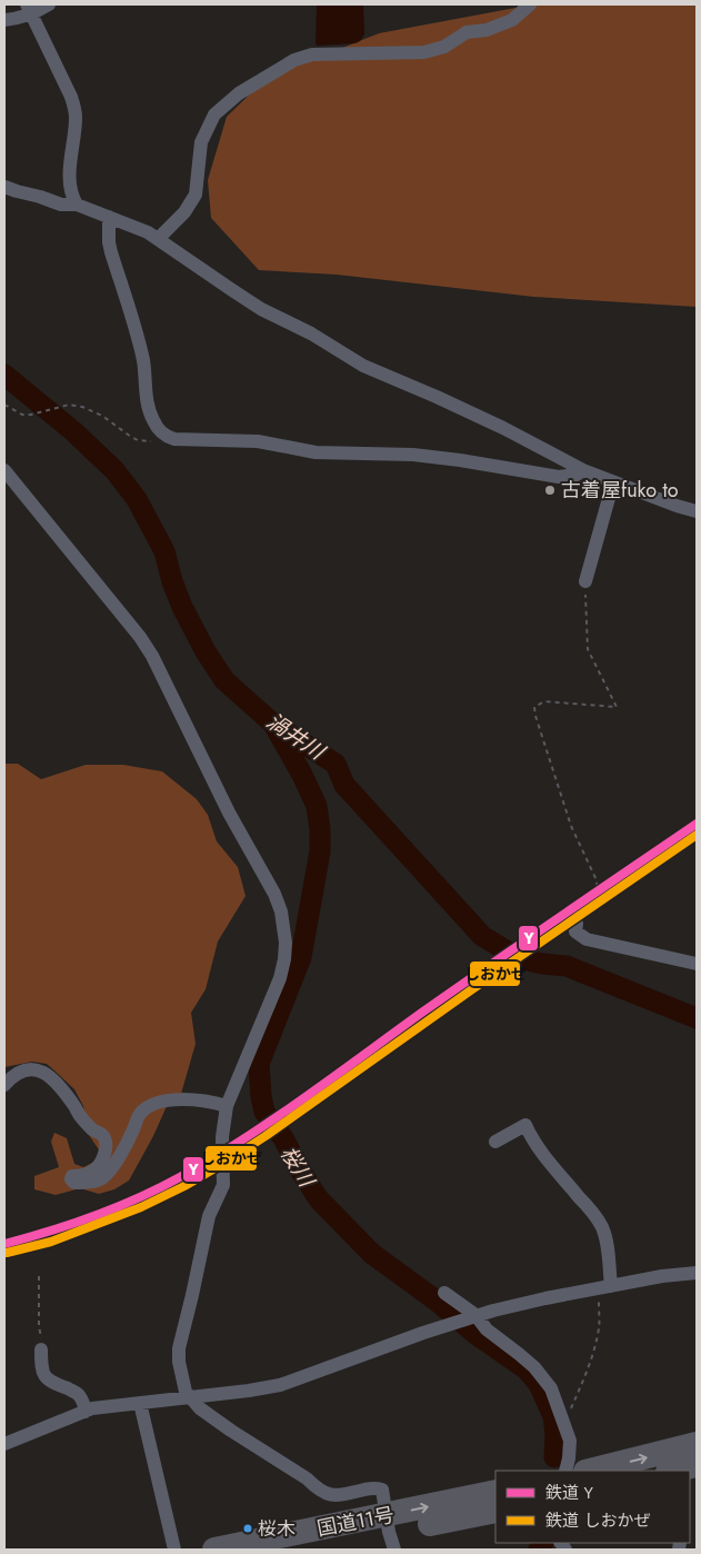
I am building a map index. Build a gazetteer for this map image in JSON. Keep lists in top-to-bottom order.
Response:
{
  "streets": {
    "highway": ["国道11号"]
  },
  "water": ["渦井川", "桜川"],
  "places": ["古着屋fuko to", "桜木"],
  "lines": ["rail line Y", "rail line しおかぜ"],
  "legend": ["鉄道 Y", "鉄道 しおかぜ"]
}
